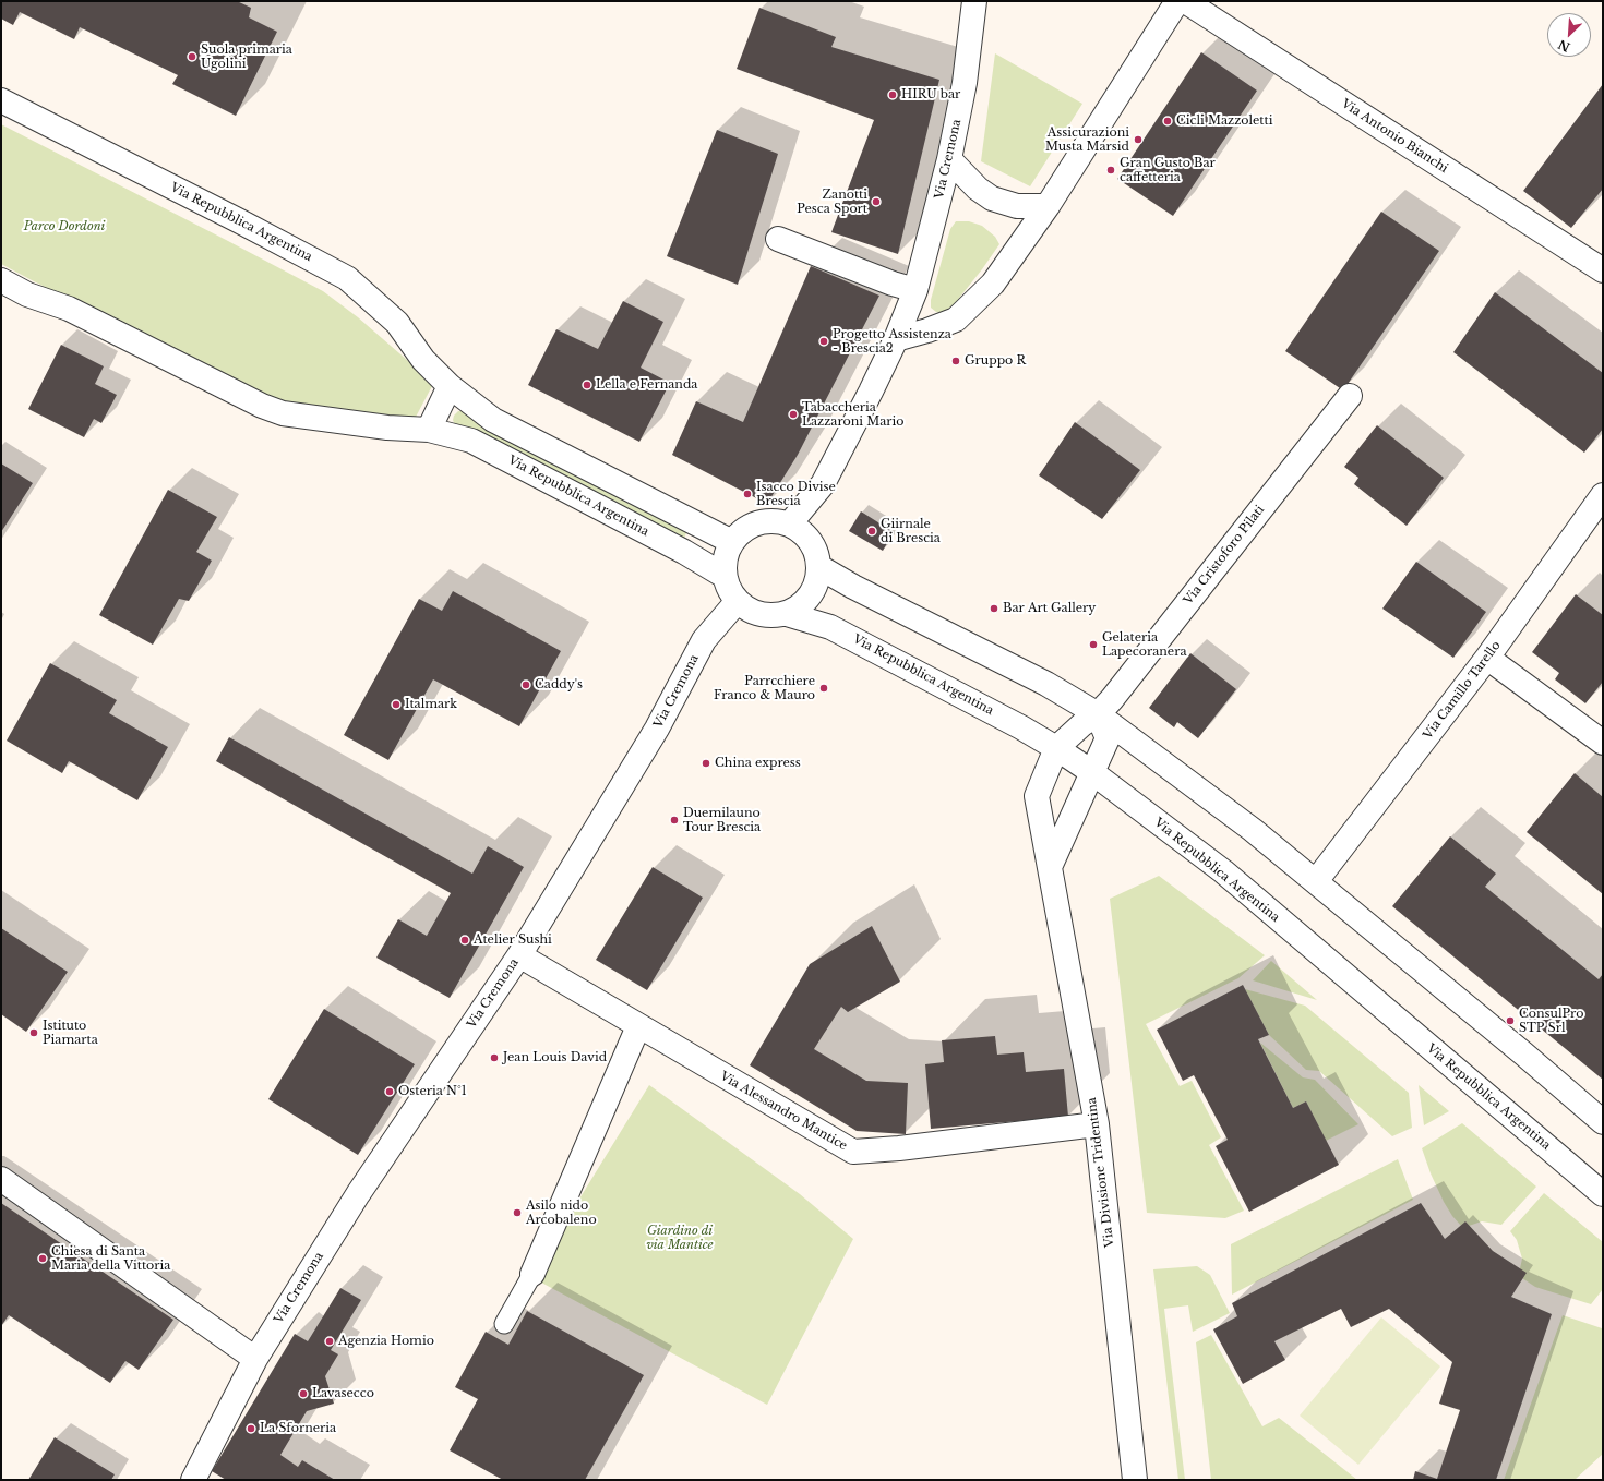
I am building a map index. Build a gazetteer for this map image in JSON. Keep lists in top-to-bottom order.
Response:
{
  "streets": {
    "street": [
      "Via Antonio Bianchi",
      "Via Cremona",
      "Via Repubblica Argentina",
      "Via Cristoforo Pilati",
      "Via Camillo Tarello",
      "Via Alessandro Mantice",
      "Via Divisione Tridentina"
    ]
  },
  "crossings": [
    ["Via Cremona", "Via Repubblica Argentina"],
    ["Via Cremona", "Via Alessandro Mantice"],
    ["Via Repubblica Argentina", "Via Divisione Tridentina"],
    ["Via Cristoforo Pilati", "Via Divisione Tridentina"],
    ["Via Alessandro Mantice", "Via Divisione Tridentina"]
  ],
  "parks": ["Parco Dordoni", "Giardino di via Mantice"],
  "places": [
    "Suola primaria Ugolini",
    "HIRU bar",
    "Cicli Mazzoletti",
    "Assicurazioni Musta Marsid",
    "Gran Gusto Bar caffetteria",
    "Zanotti Pesca Sport",
    "Progetto Assistenza - Brescia2",
    "Gruppo R",
    "Lella e Fernanda",
    "Tabaccheria Lazzaroni Mario",
    "Isacco Divise Brescia",
    "Giirnale di Brescia",
    "Bar Art Gallery",
    "Gelateria Lapecoranera",
    "Caddy's",
    "Parrcchiere Franco & Mauro",
    "Italmark",
    "China express",
    "Duemilauno Tour Brescia",
    "Atelier Sushi",
    "ConsulPro STP Srl",
    "Istituto Piamarta",
    "Jean Louis David",
    "Osteria N°1",
    "Asilo nido Arcobaleno",
    "Chiesa di Santa Maria della Vittoria",
    "Agenzia Homio",
    "Lavasecco",
    "La Sforneria"
  ],
  "north": "bottom left"
}
